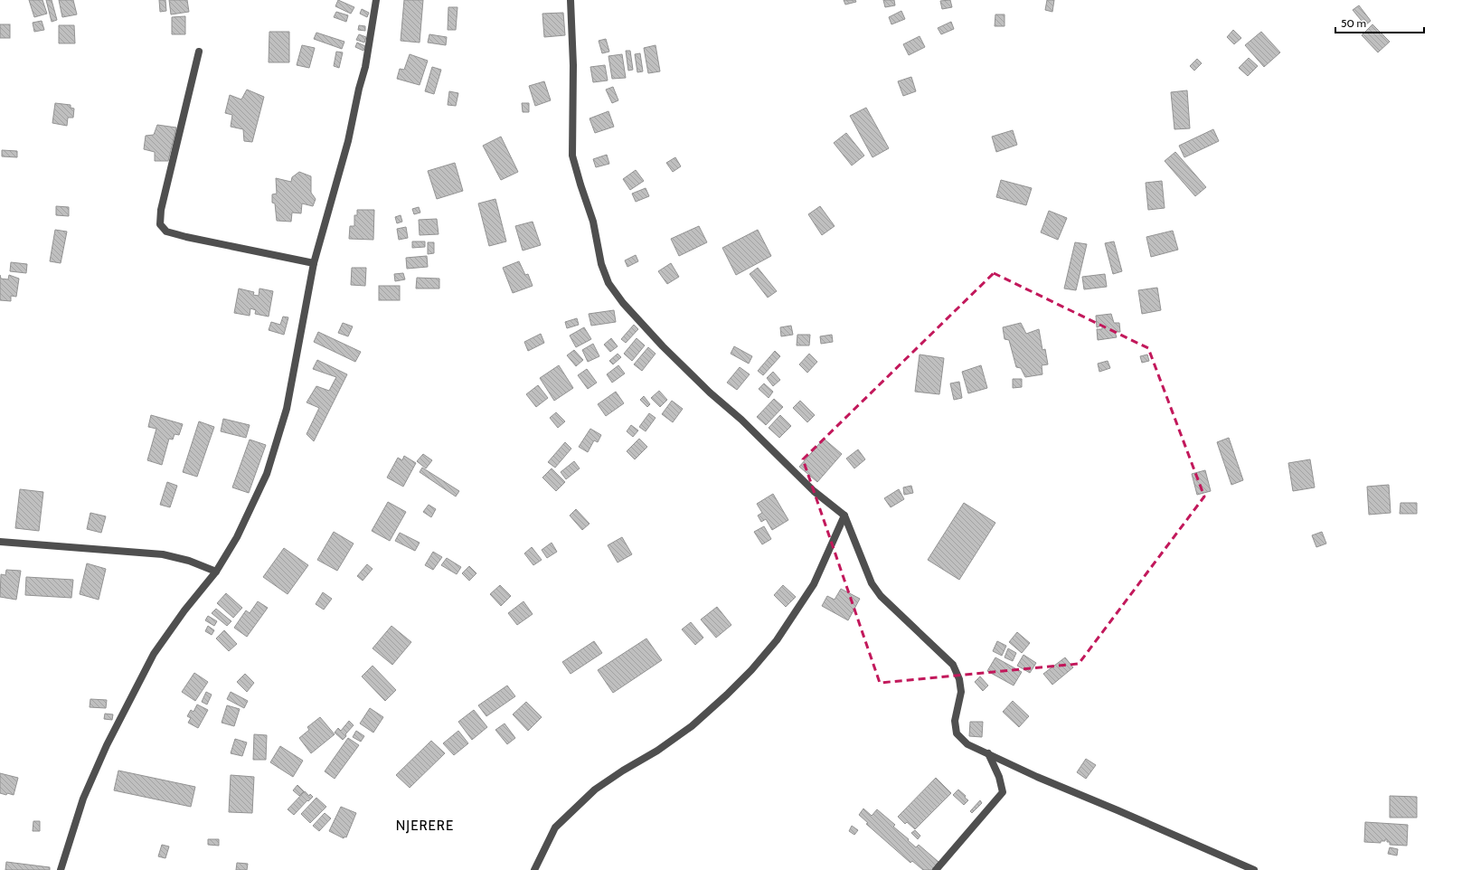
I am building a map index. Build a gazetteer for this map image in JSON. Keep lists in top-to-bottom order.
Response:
{
  "districts": ["NJERERE"],
  "scale_bar": "50 m"
}
